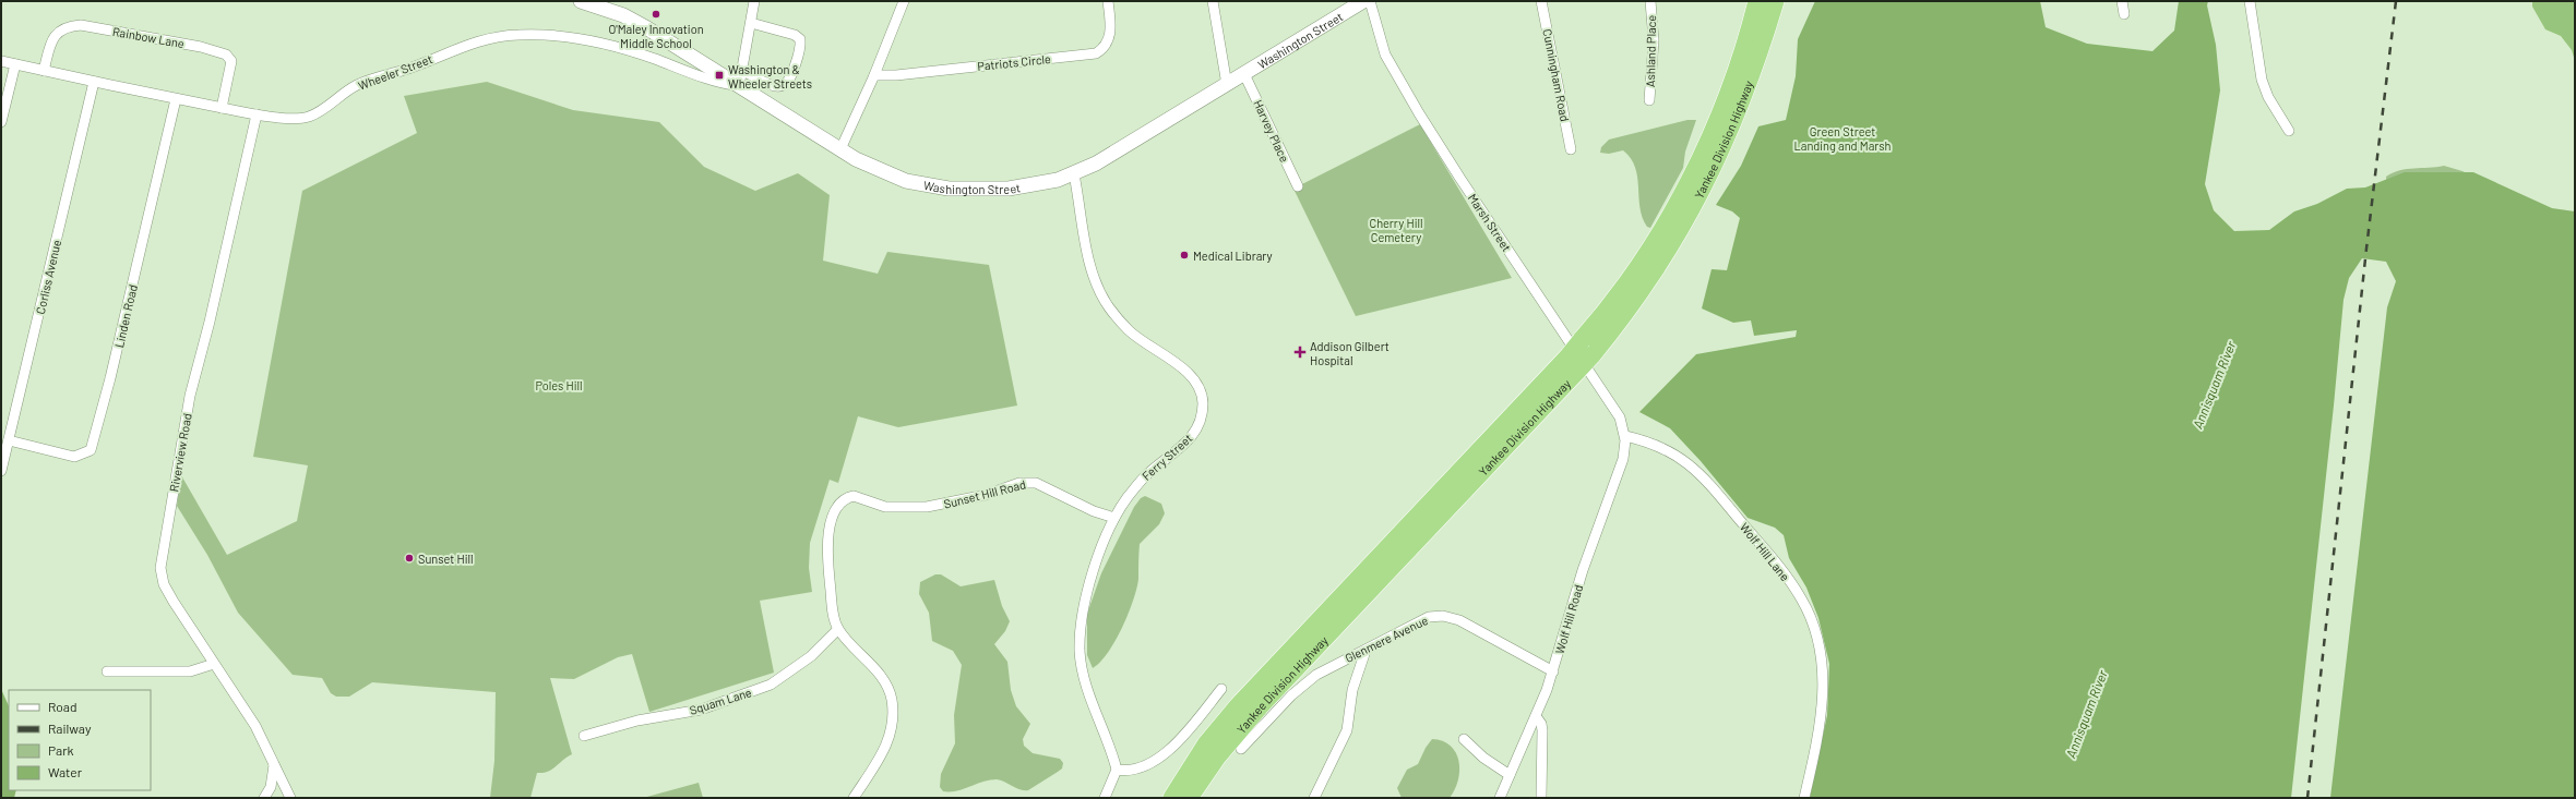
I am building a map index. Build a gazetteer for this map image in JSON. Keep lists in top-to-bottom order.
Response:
{
  "streets": {
    "highway": ["Yankee Division Highway"],
    "main road": ["Washington Street"],
    "street": [
      "Rainbow Lane",
      "Ashland Place",
      "Patriots Circle",
      "Wheeler Street",
      "Cunningham Road",
      "Harvey Place",
      "Marsh Street",
      "Corliss Avenue",
      "Linden Road",
      "Riverview Road",
      "Ferry Street",
      "Sunset Hill Road",
      "Wolf Hill Lane",
      "Wolf Hill Road",
      "Glenmere Avenue",
      "Squam Lane"
    ]
  },
  "crossings": [
    ["Rainbow Lane", "Wheeler Street"],
    ["Washington Street", "Wheeler Street"],
    ["Washington Street", "Harvey Place"],
    ["Washington Street", "Ferry Street"],
    ["Wheeler Street", "Corliss Avenue"],
    ["Wheeler Street", "Linden Road"],
    ["Wheeler Street", "Riverview Road"],
    ["Marsh Street", "Wolf Hill Lane"],
    ["Marsh Street", "Wolf Hill Road"],
    ["Corliss Avenue", "Linden Road"],
    ["Ferry Street", "Sunset Hill Road"],
    ["Sunset Hill Road", "Squam Lane"],
    ["Wolf Hill Lane", "Wolf Hill Road"],
    ["Wolf Hill Road", "Glenmere Avenue"]
  ],
  "water": ["Annisquam River"],
  "parks": ["Green Street Landing and Marsh", "Cherry Hill Cemetery", "Poles Hill"],
  "places": {
    "other": ["O'Maley Innovation Middle School", "Medical Library", "Sunset Hill"],
    "transit": ["Washington & Wheeler Streets"],
    "health": ["Addison Gilbert Hospital"]
  },
  "legend": [
    "Road",
    "Railway",
    "Park",
    "Water"
  ]
}
